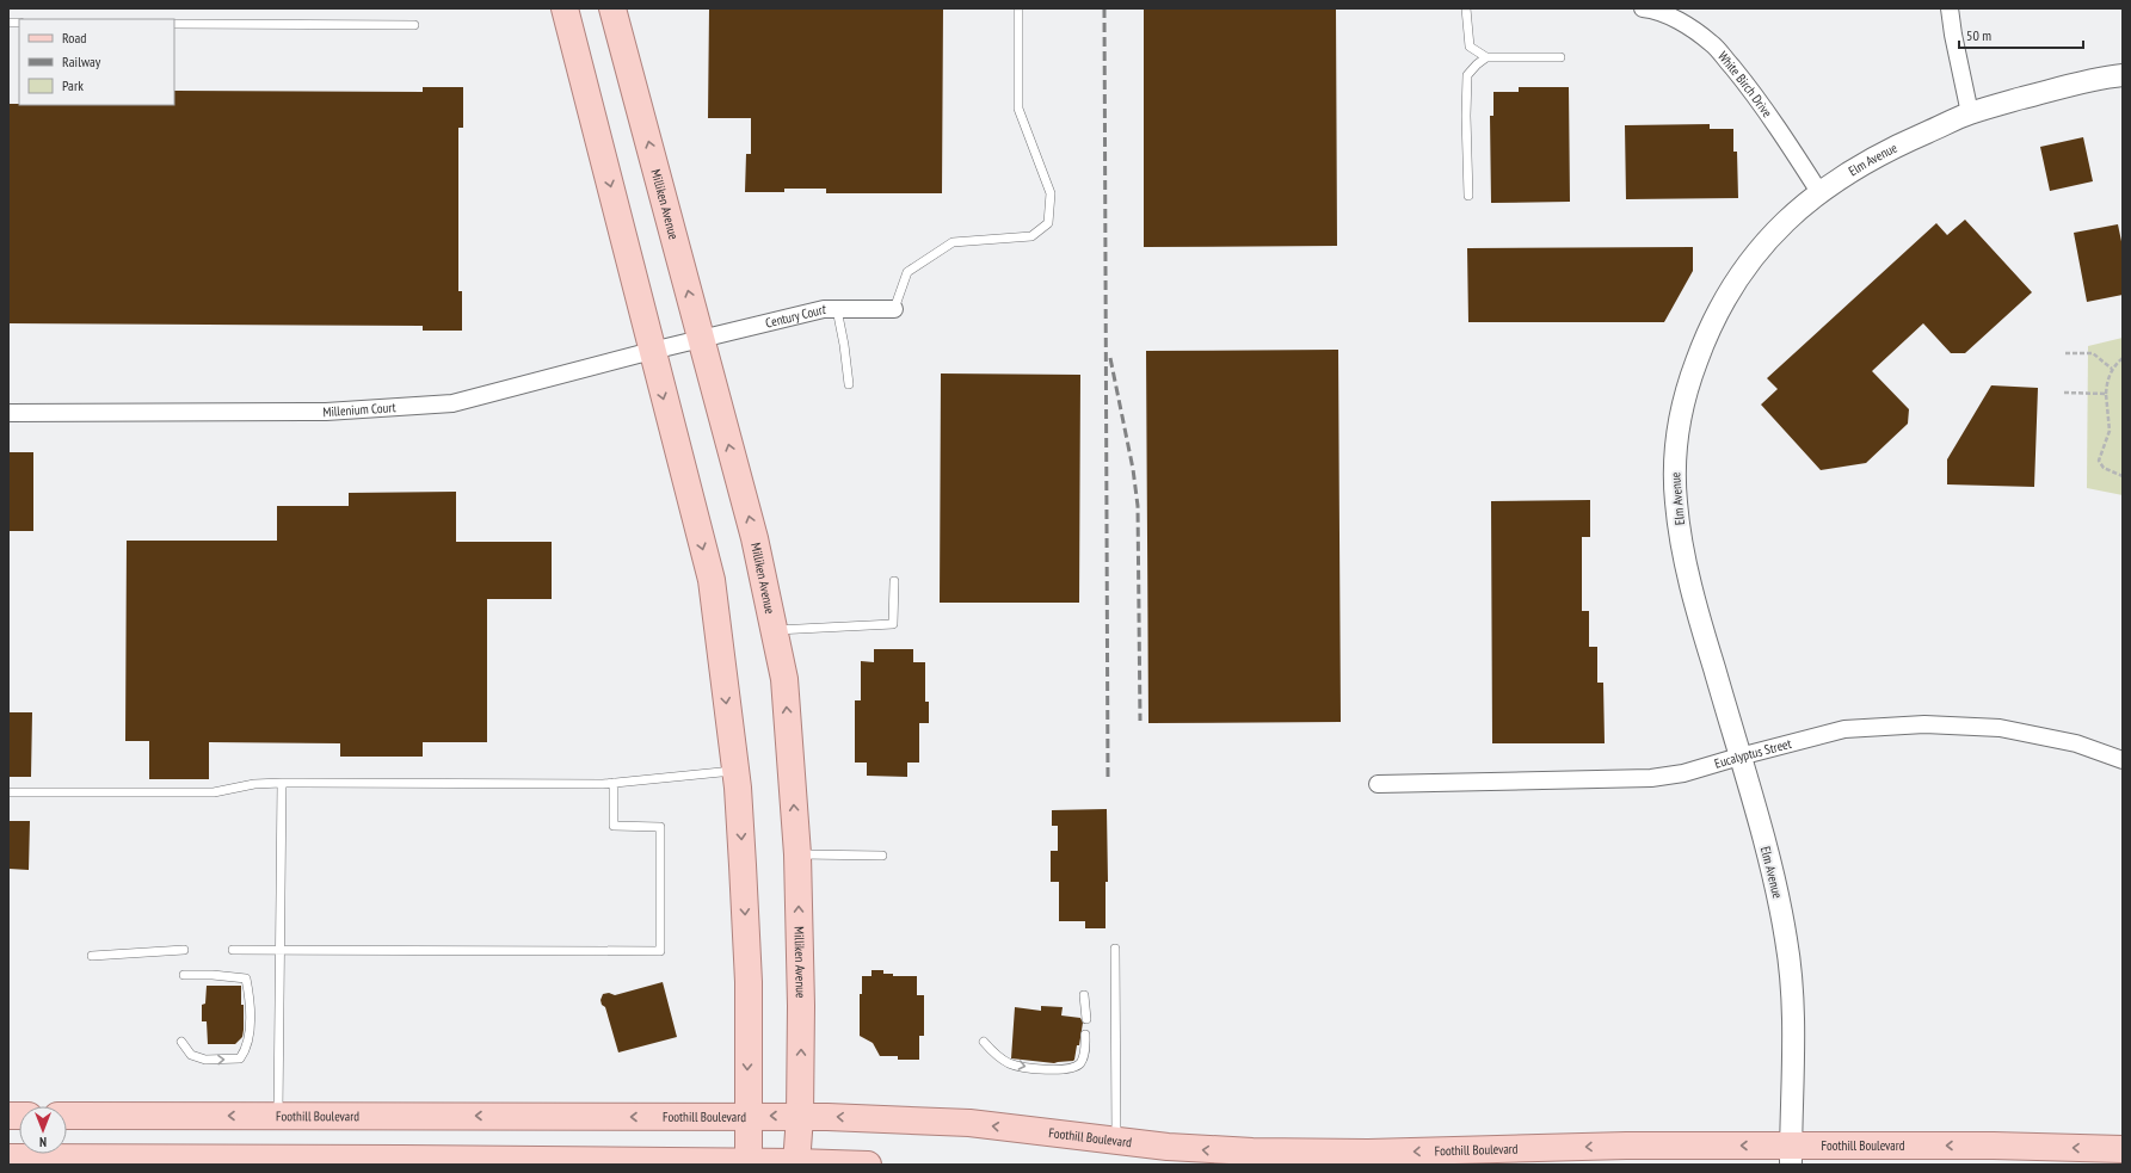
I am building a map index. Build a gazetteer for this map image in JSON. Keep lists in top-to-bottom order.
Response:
{
  "streets": {
    "main road": ["Milliken Avenue", "Foothill Boulevard"],
    "street": [
      "White Birch Drive",
      "Elm Avenue",
      "Century Court",
      "Millenium Court",
      "Eucalyptus Street"
    ]
  },
  "crossings": [
    ["White Birch Drive", "Elm Avenue"],
    ["Elm Avenue", "Eucalyptus Street"],
    ["Elm Avenue", "Foothill Boulevard"],
    ["Milliken Avenue", "Century Court"],
    ["Milliken Avenue", "Millenium Court"],
    ["Milliken Avenue", "Foothill Boulevard"],
    ["Century Court", "Millenium Court"]
  ],
  "legend": ["Road", "Railway", "Park"],
  "scale_bar": "50 m",
  "north": "bottom"
}
